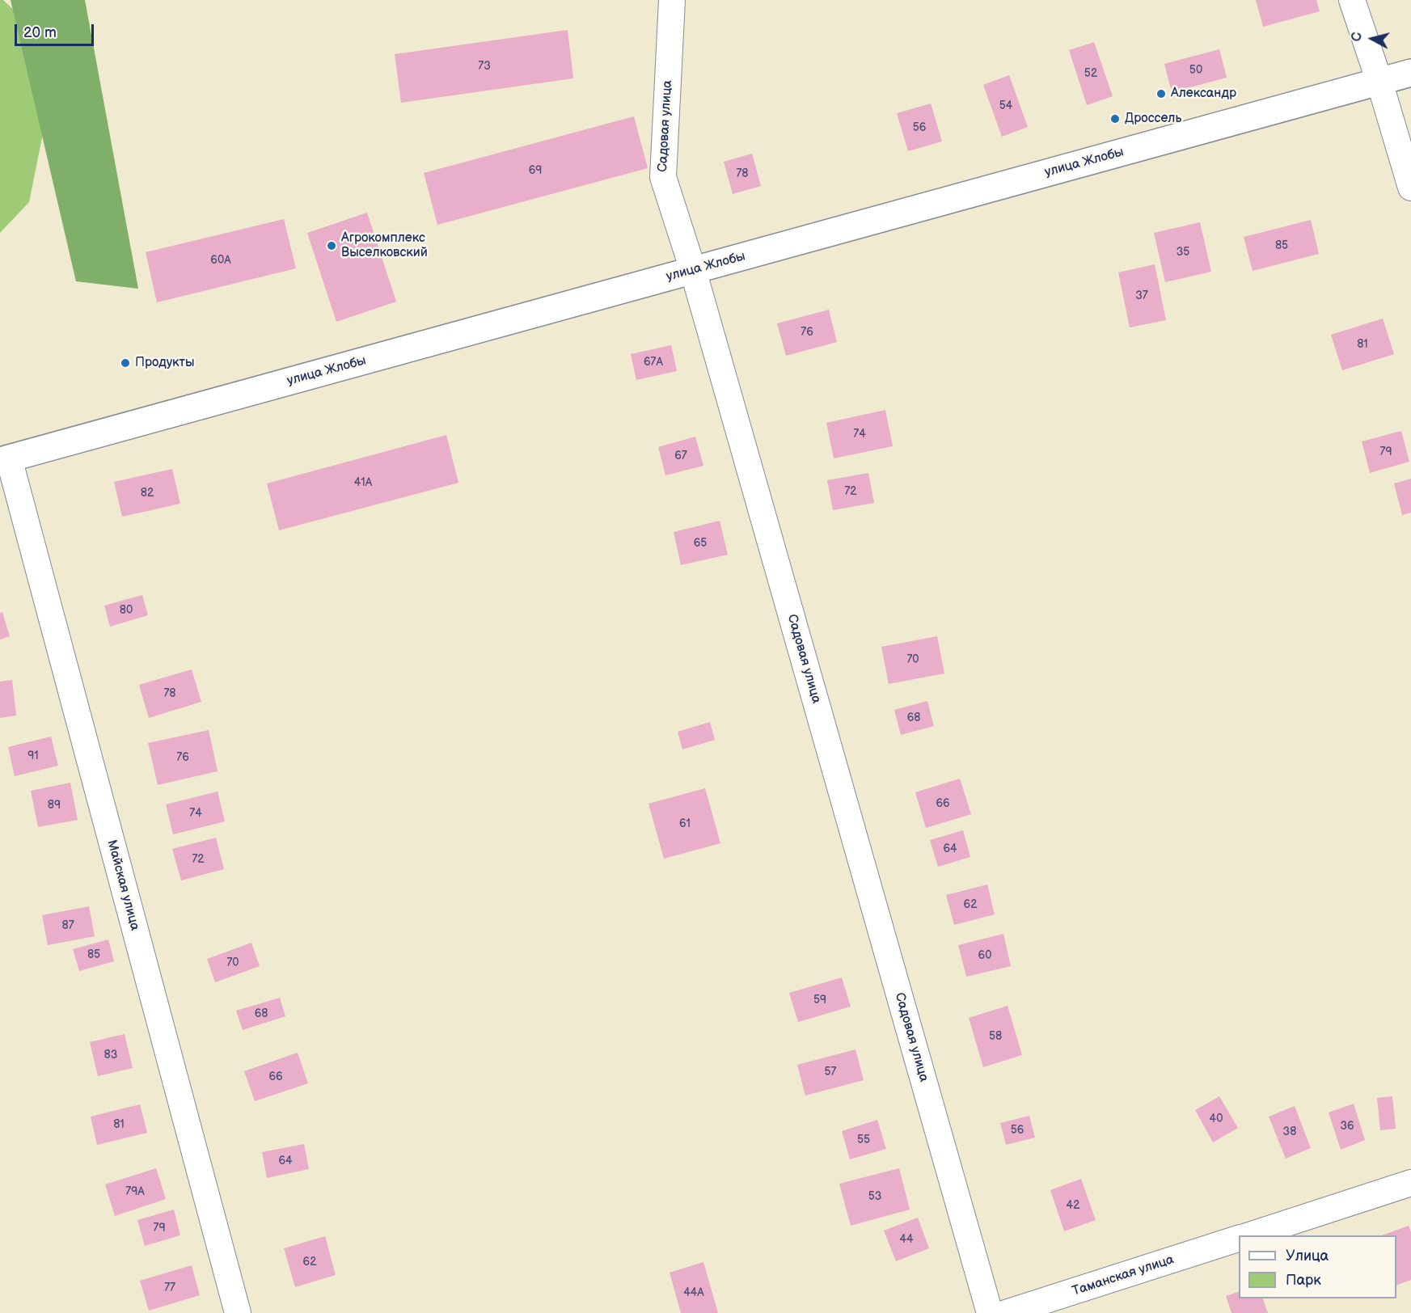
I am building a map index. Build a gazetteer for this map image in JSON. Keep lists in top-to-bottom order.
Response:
{
  "streets": {
    "street": [
      "Садовая улица",
      "улица Жлобы",
      "Майская улица",
      "Таманская улица"
    ]
  },
  "crossings": [
    ["Садовая улица", "улица Жлобы"],
    ["улица Жлобы", "Майская улица"]
  ],
  "places": [
    "Александр",
    "Дроссель",
    "Агрокомплекс Выселковский",
    "Продукты"
  ],
  "house_numbers": [
    "73",
    "50",
    "52",
    "54",
    "56",
    "69",
    "78",
    "85",
    "35",
    "60А",
    "37",
    "76",
    "81",
    "67А",
    "74",
    "79",
    "67",
    "41А",
    "72",
    "82",
    "65",
    "80",
    "70",
    "78",
    "68",
    "91",
    "76",
    "66",
    "89",
    "74",
    "61",
    "64",
    "72",
    "62",
    "87",
    "85",
    "60",
    "70",
    "59",
    "68",
    "58",
    "83",
    "57",
    "66",
    "40",
    "81",
    "36",
    "56",
    "38",
    "55",
    "64",
    "79А",
    "53",
    "42",
    "79",
    "44",
    "62",
    "77",
    "44А"
  ],
  "legend": ["Улица", "Парк"],
  "scale_bar": "20 m",
  "north": "left"
}
